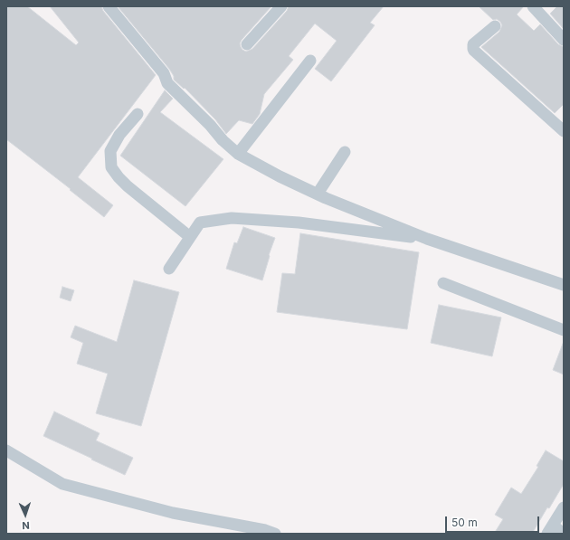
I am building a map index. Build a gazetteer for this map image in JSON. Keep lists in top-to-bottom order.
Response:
{
  "scale_bar": "50 m",
  "north": "bottom"
}
